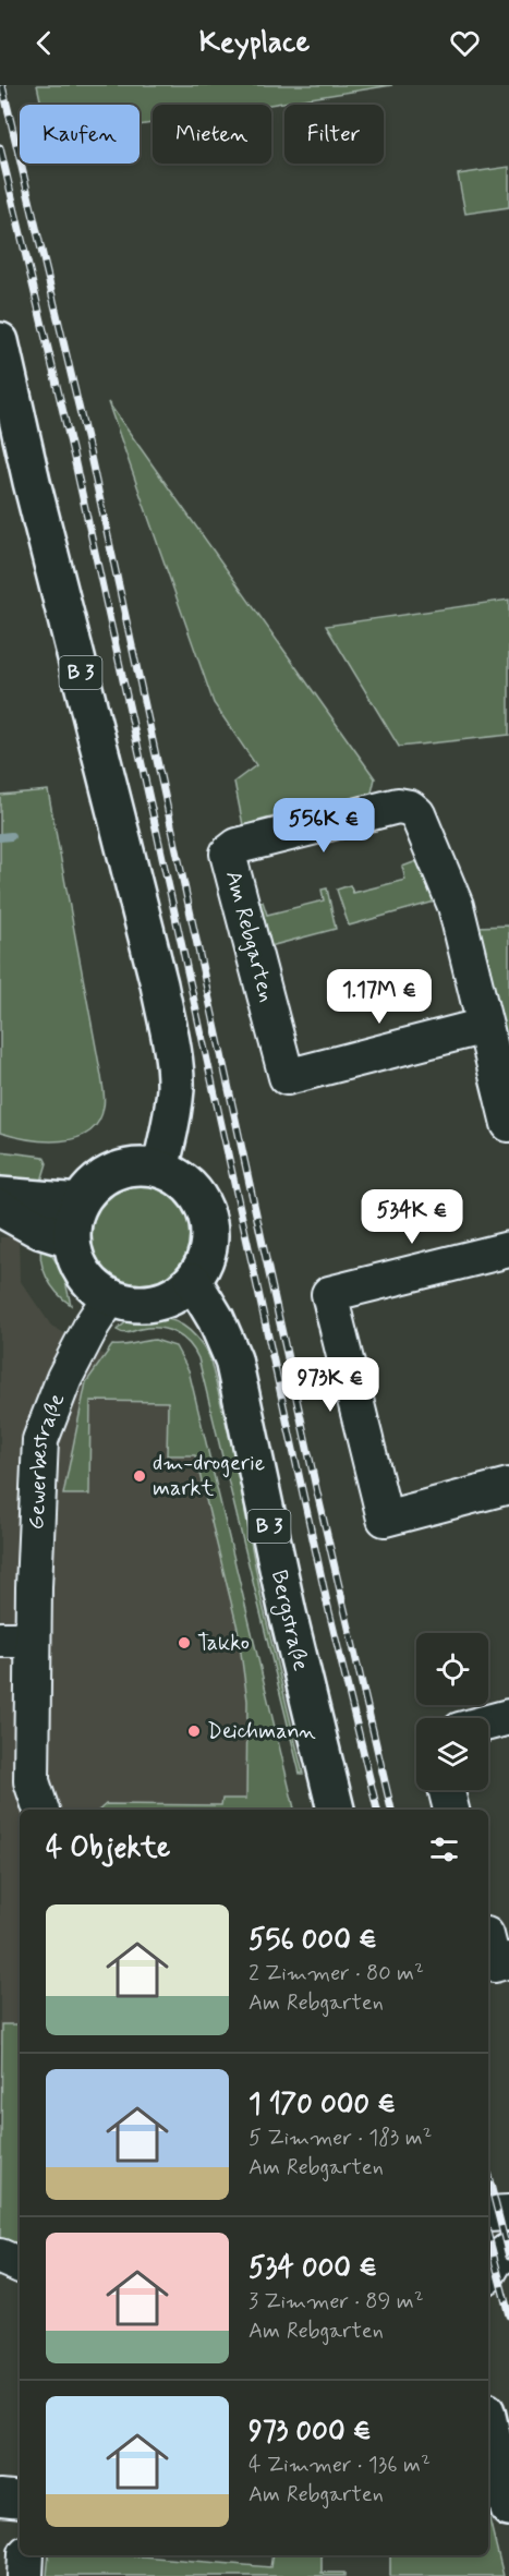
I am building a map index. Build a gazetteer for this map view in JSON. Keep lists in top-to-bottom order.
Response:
{
  "streets": {
    "main road": ["B 3", "Bergstraße"],
    "street": ["Am Rebgarten", "Gewerbestraße"]
  },
  "crossings": [
    ["B 3", "Gewerbestraße"],
    ["B 3", "Bergstraße"],
    ["Gewerbestraße", "Bergstraße"]
  ],
  "places": ["dm-drogerie markt", "Takko", "Deichmann"],
  "page": {
    "header": "Keyplace",
    "chip": ["Kaufen", "Mieten", "Filter"],
    "price": [
      "556K €",
      "1.17M €",
      "534K €",
      "973K €"
    ],
    "heading": "4 Objekte",
    "list": [
      {
        "name": "556 000 €",
        "note": "2 Zimmer · 80 m² · Am Rebgarten"
      },
      {
        "name": "1 170 000 €",
        "note": "5 Zimmer · 183 m² · Am Rebgarten"
      },
      {
        "name": "534 000 €",
        "note": "3 Zimmer · 89 m² · Am Rebgarten"
      },
      {
        "name": "973 000 €",
        "note": "4 Zimmer · 136 m² · Am Rebgarten"
      }
    ]
  }
}
